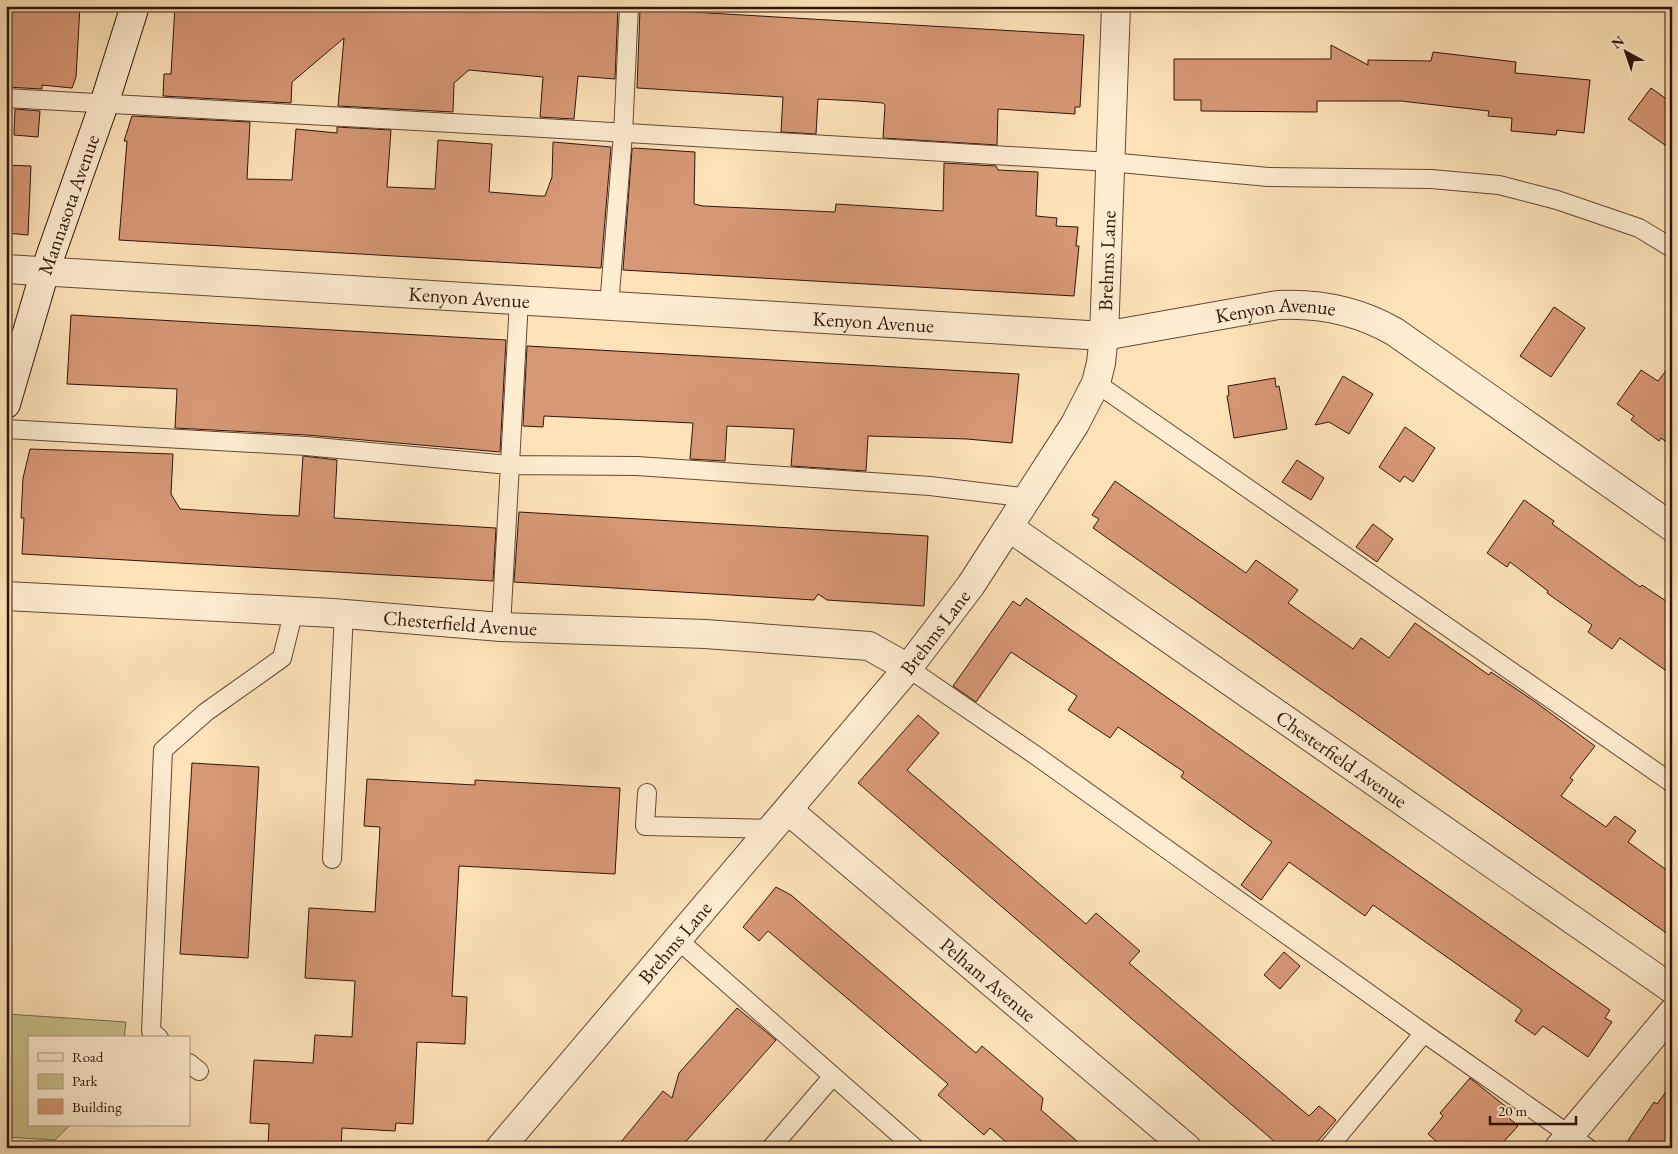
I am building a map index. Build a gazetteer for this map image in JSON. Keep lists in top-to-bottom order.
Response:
{
  "streets": {
    "street": [
      "Mannasota Avenue",
      "Brehms Lane",
      "Kenyon Avenue",
      "Chesterfield Avenue",
      "Pelham Avenue"
    ]
  },
  "crossings": [
    ["Mannasota Avenue", "Kenyon Avenue"],
    ["Brehms Lane", "Kenyon Avenue"],
    ["Brehms Lane", "Chesterfield Avenue"],
    ["Brehms Lane", "Pelham Avenue"]
  ],
  "legend": ["Road", "Park", "Building"],
  "scale_bar": "20 m",
  "north": "top left"
}
